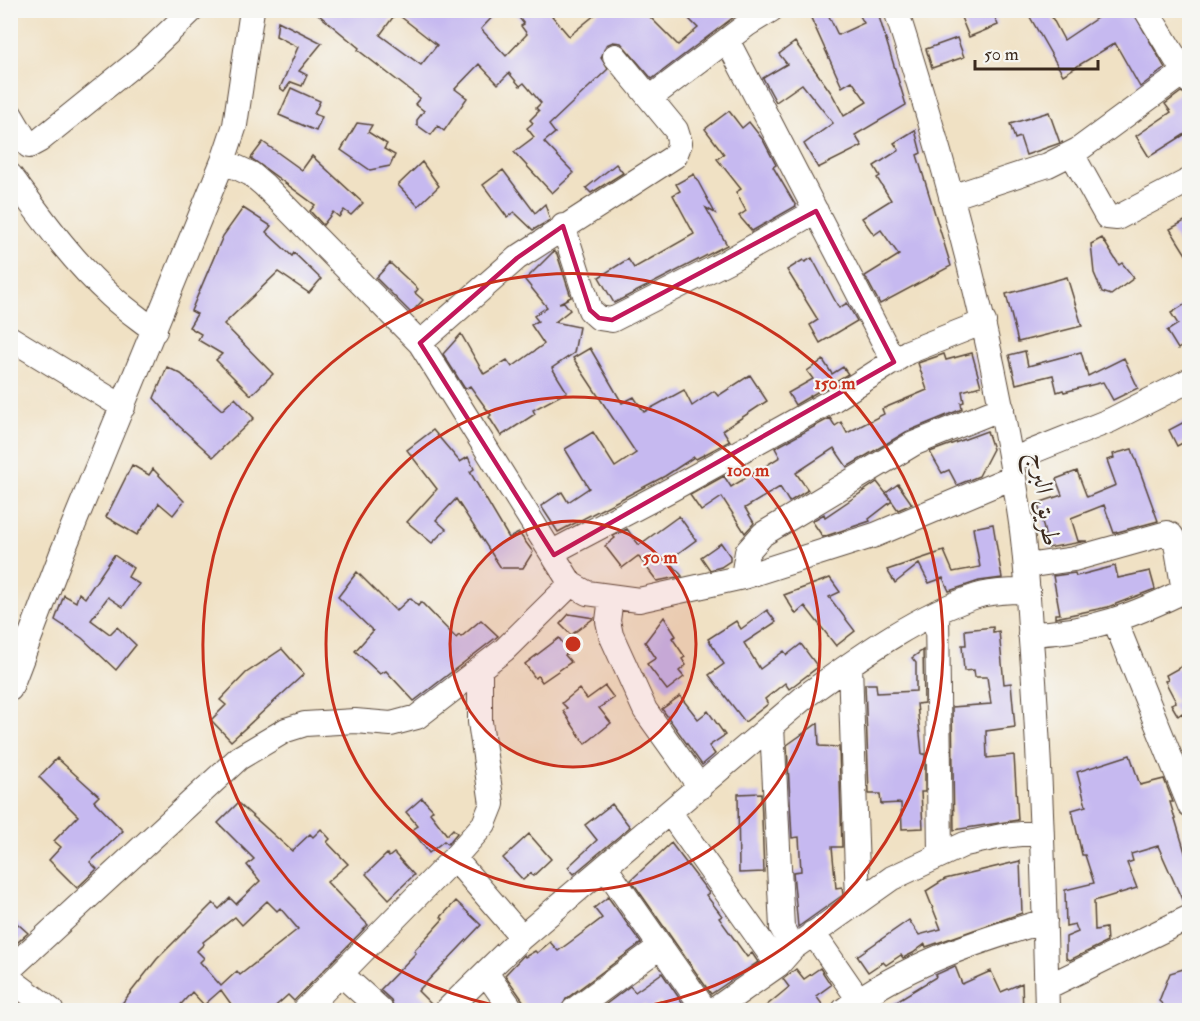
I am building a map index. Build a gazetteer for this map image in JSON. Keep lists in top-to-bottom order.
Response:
{
  "streets": {
    "street": ["طريق البرج"]
  },
  "scale_bar": "50 m",
  "rings": ["150 m", "100 m", "50 m"]
}
